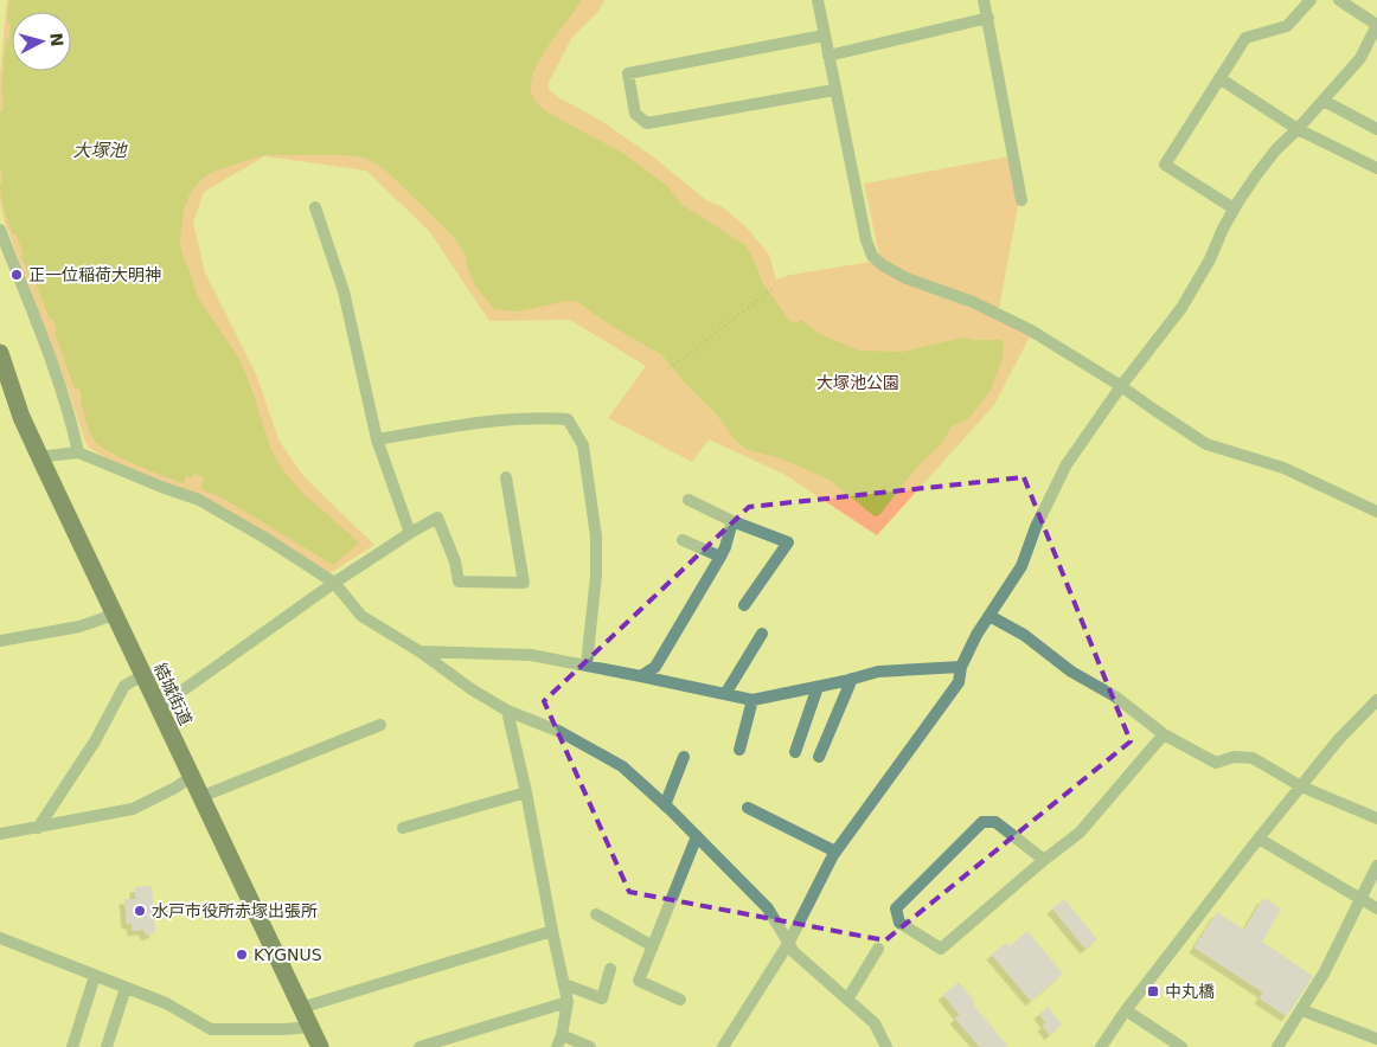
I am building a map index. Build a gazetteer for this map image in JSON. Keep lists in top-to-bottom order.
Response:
{
  "streets": {
    "highway": ["結城街道"]
  },
  "water": ["大塚池"],
  "parks": ["大塚池公園"],
  "places": {
    "other": ["正一位稲荷大明神", "水戸市役所赤塚出張所", "KYGNUS"],
    "transit": ["中丸橋"]
  },
  "north": "right"
}
